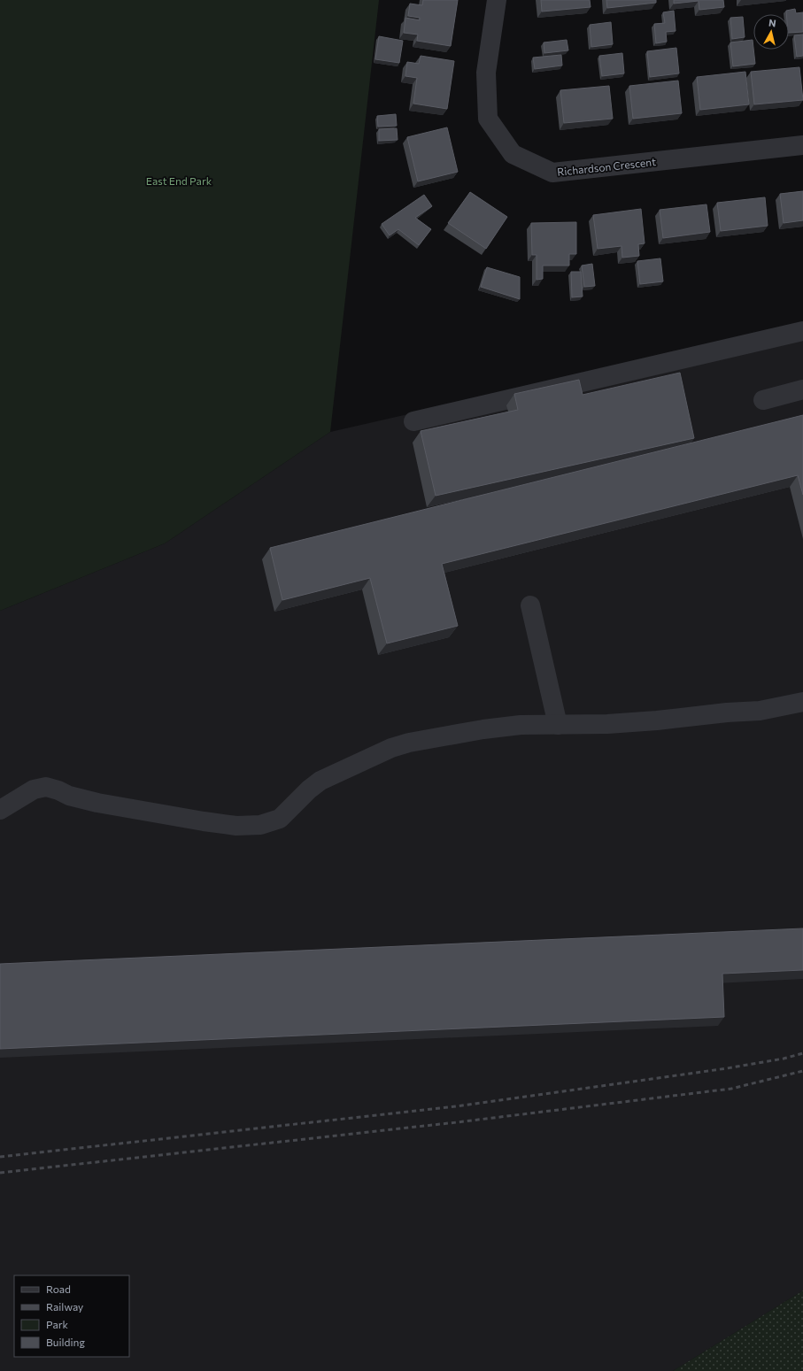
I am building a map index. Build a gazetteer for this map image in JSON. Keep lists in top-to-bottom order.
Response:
{
  "streets": {
    "street": ["Richardson Crescent"]
  },
  "parks": ["East End Park"],
  "legend": [
    "Road",
    "Railway",
    "Park",
    "Building"
  ],
  "north": "top"
}
